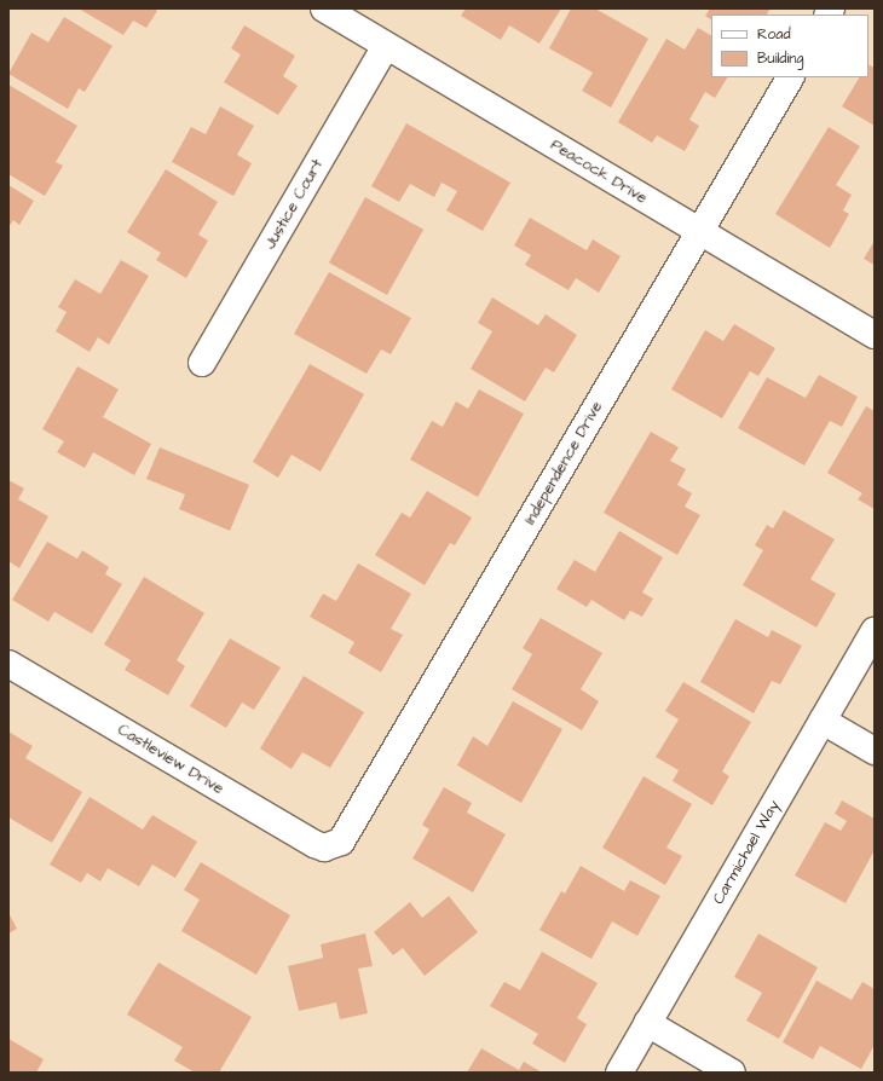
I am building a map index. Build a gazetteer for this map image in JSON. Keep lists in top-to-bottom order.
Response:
{
  "streets": {
    "street": [
      "Peacock Drive",
      "Justice Court",
      "Independence Drive",
      "Castleview Drive",
      "Carmichael Way"
    ]
  },
  "crossings": [
    ["Peacock Drive", "Justice Court"],
    ["Peacock Drive", "Independence Drive"],
    ["Independence Drive", "Castleview Drive"]
  ],
  "legend": ["Road", "Building"]
}
